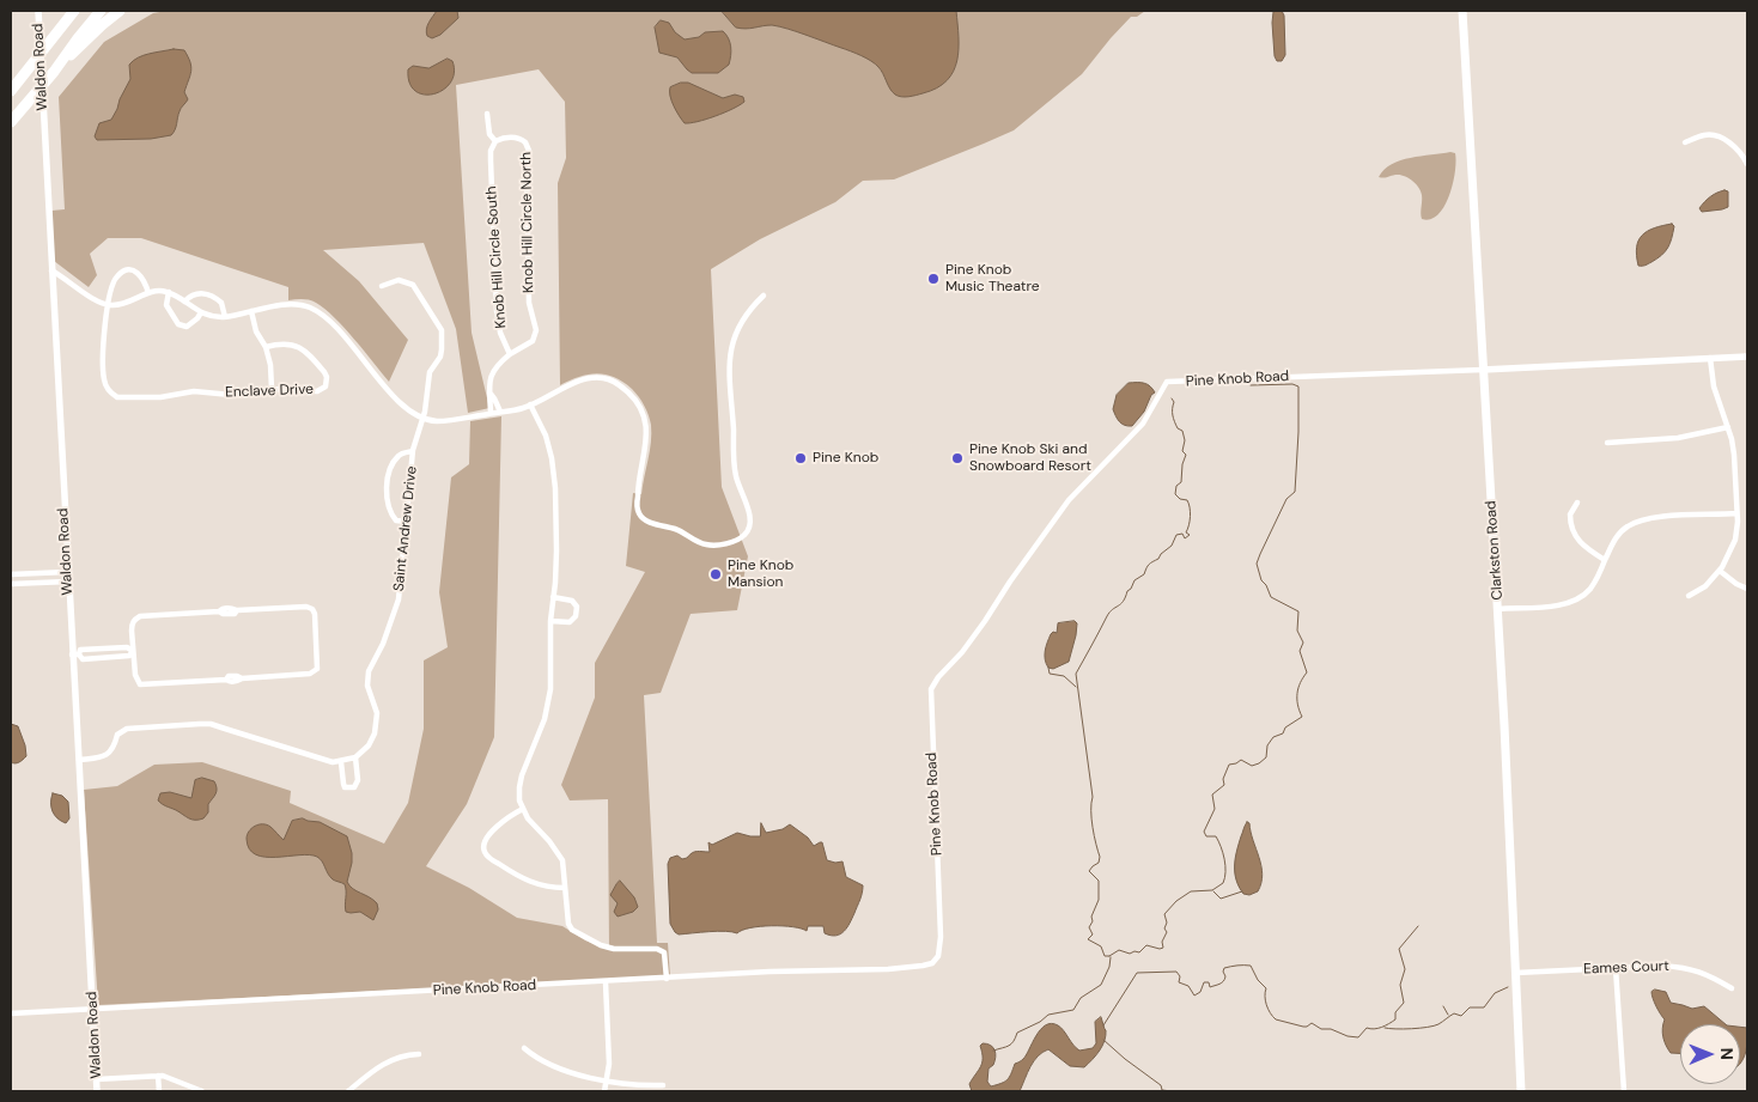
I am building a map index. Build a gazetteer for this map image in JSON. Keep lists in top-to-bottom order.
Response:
{
  "streets": {
    "main road": ["Clarkston Road"],
    "street": [
      "Waldon Road",
      "Knob Hill Circle North",
      "Knob Hill Circle South",
      "Pine Knob Road",
      "Enclave Drive",
      "Saint Andrew Drive",
      "Eames Court"
    ]
  },
  "crossings": [
    ["Waldon Road", "Pine Knob Road"],
    ["Knob Hill Circle North", "Knob Hill Circle South"],
    ["Pine Knob Road", "Clarkston Road"],
    ["Clarkston Road", "Eames Court"]
  ],
  "places": [
    "Pine Knob Music Theatre",
    "Pine Knob",
    "Pine Knob Ski and Snowboard Resort",
    "Pine Knob Mansion"
  ],
  "north": "right"
}
